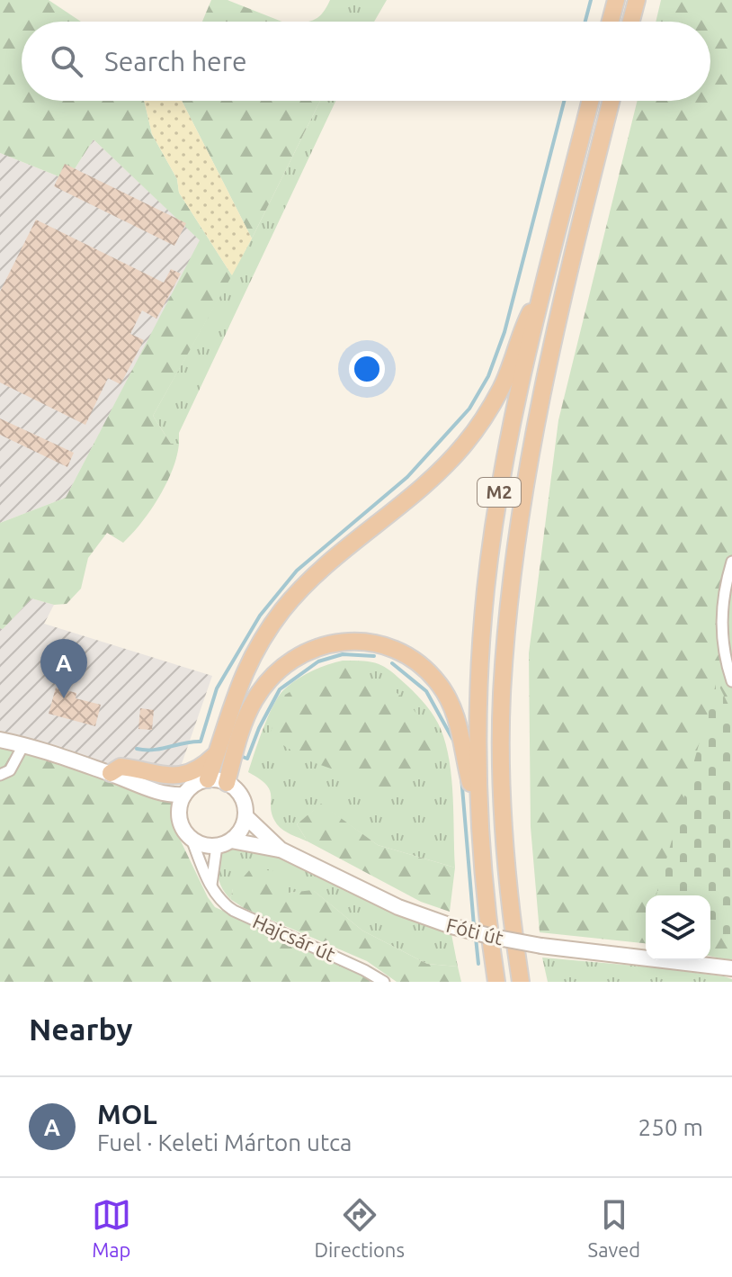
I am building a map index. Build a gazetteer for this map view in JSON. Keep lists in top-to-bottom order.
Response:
{
  "streets": {
    "highway": ["M2"],
    "main road": ["Fóti út"],
    "street": ["Hajcsár út"]
  },
  "crossings": [
    ["Fóti út", "Hajcsár út"]
  ],
  "page": {
    "search": "Search here",
    "pins": "A",
    "heading": "Nearby",
    "list": [
      {
        "mark": "A",
        "name": "MOL",
        "note": "Fuel · Keleti Márton utca",
        "value": "250 m"
      }
    ],
    "nav": ["Map", "Directions", "Saved"]
  }
}
